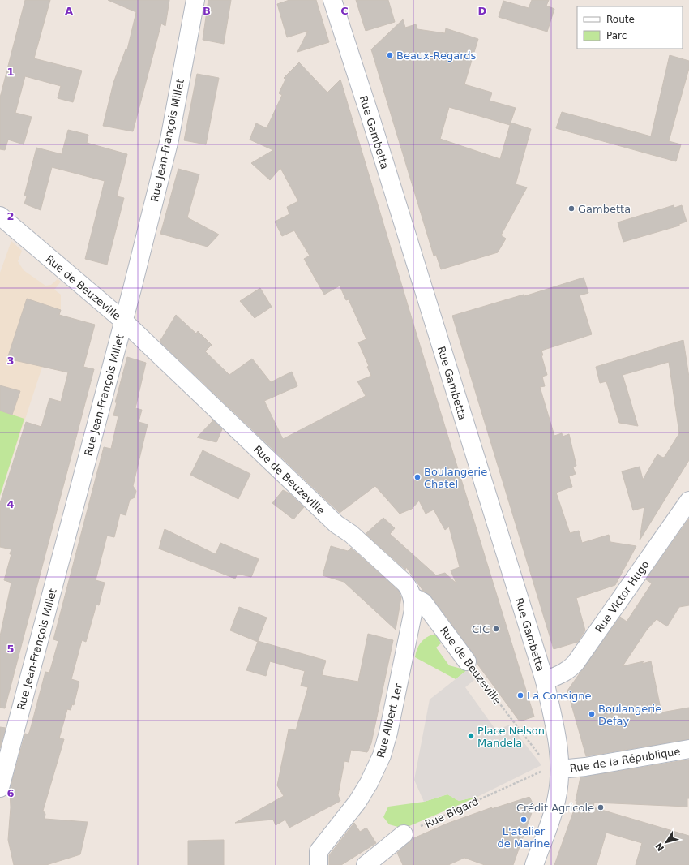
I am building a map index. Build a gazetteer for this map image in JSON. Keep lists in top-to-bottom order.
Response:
{
  "streets": {
    "street": [
      "Rue Gambetta",
      "Rue Jean-François Millet",
      "Rue de Beuzeville",
      "Rue Victor Hugo",
      "Rue Albert 1er",
      "Rue de la République"
    ],
    "path": ["Rue Bigard"]
  },
  "crossings": [
    ["Rue Gambetta", "Rue Victor Hugo"],
    ["Rue Gambetta", "Rue de la République"],
    ["Rue Gambetta", "Rue Bigard"],
    ["Rue Jean-François Millet", "Rue de Beuzeville"],
    ["Rue de Beuzeville", "Rue Albert 1er"],
    ["Rue de la République", "Rue Bigard"]
  ],
  "places": [
    "Beaux-Regards",
    "Gambetta",
    "Boulangerie Chatel",
    "CIC",
    "La Consigne",
    "Boulangerie Defay",
    "Place Nelson Mandela",
    "Crédit Agricole",
    "L'atelier de Marine"
  ],
  "legend": ["Route", "Parc"],
  "north": "bottom left",
  "grid": {
    "columns": [
      "A",
      "B",
      "C",
      "D"
    ],
    "rows": [
      "1",
      "2",
      "3",
      "4",
      "5",
      "6"
    ]
  }
}
